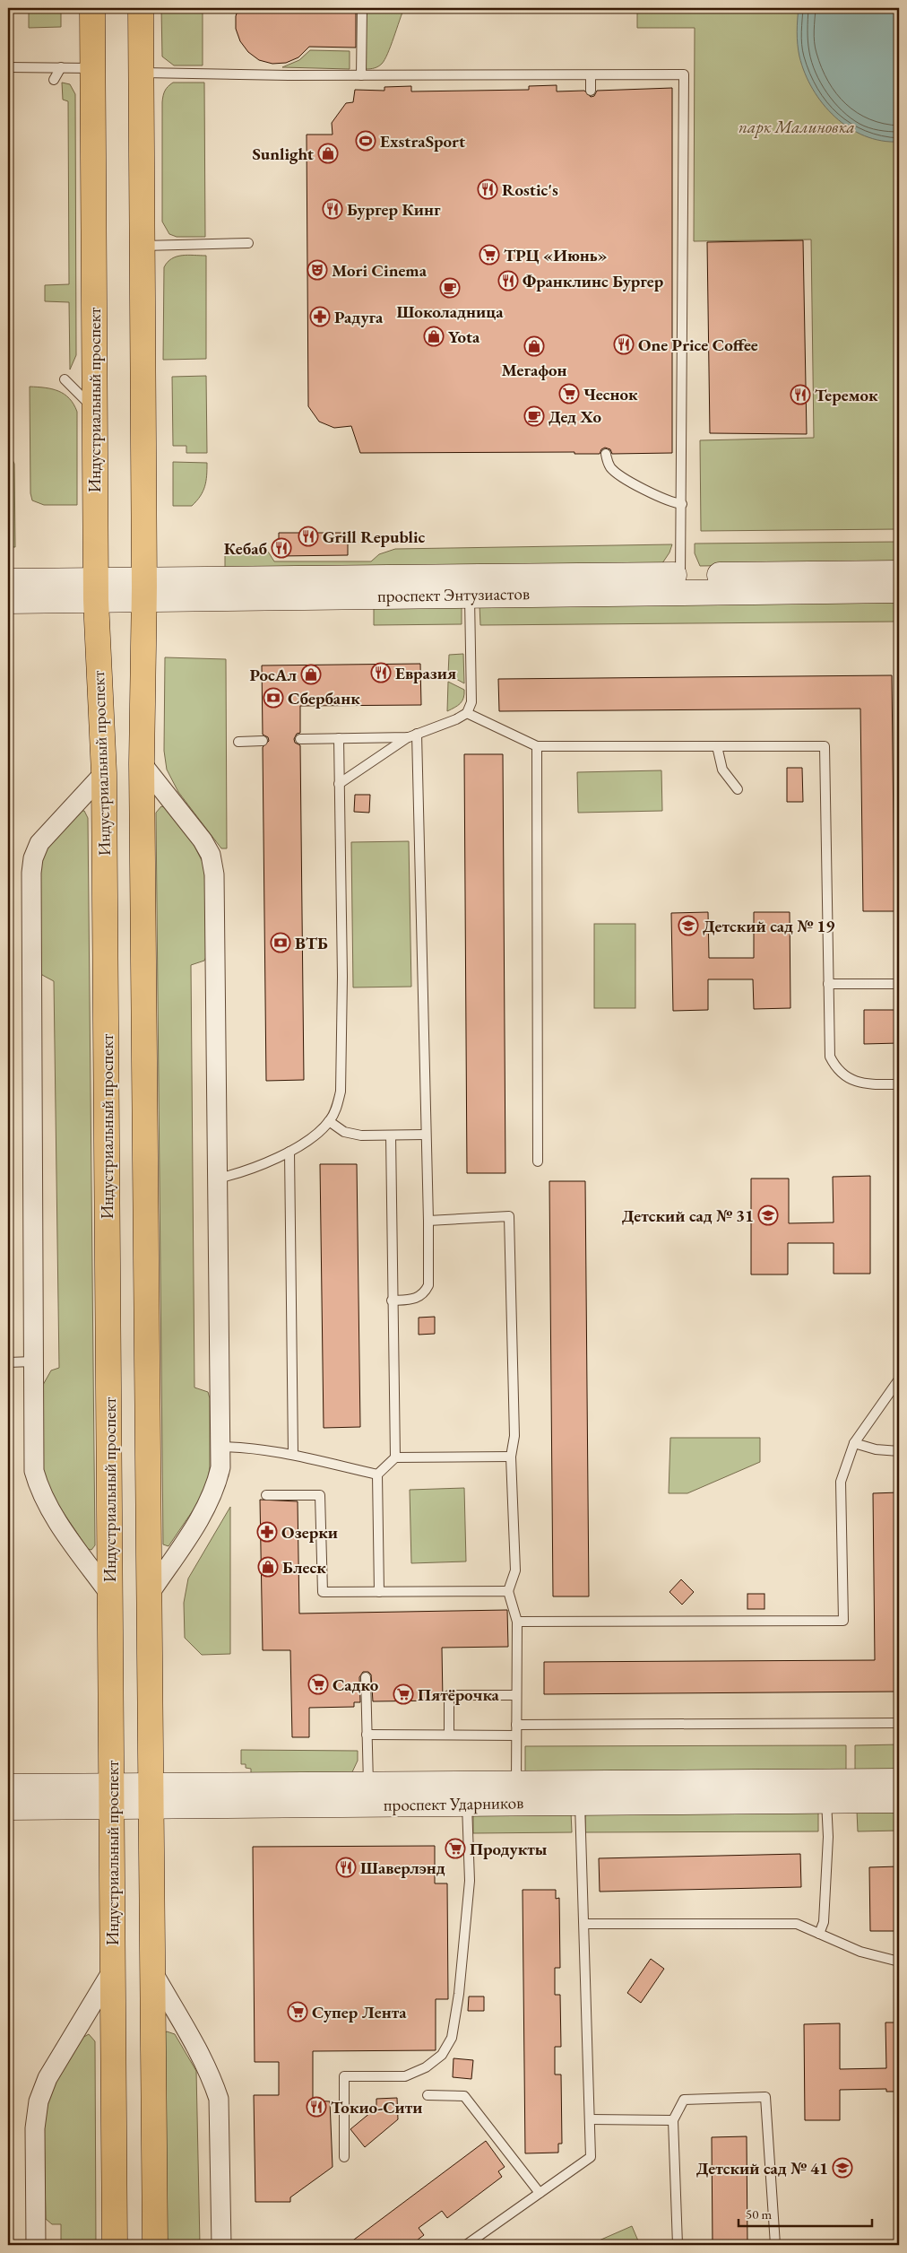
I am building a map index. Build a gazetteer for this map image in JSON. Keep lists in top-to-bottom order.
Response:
{
  "streets": {
    "main road": ["Индустриальный проспект"],
    "street": ["проспект Энтузиастов", "проспект Ударников"]
  },
  "crossings": [
    ["Индустриальный проспект", "проспект Энтузиастов"],
    ["Индустриальный проспект", "проспект Ударников"]
  ],
  "parks": ["парк Малиновка"],
  "places": {
    "sports": ["ExstraSport"],
    "shop": [
      "Sunlight",
      "Yota",
      "Мегафон",
      "РосАл",
      "Блеск"
    ],
    "restaurant": [
      "Rostic's",
      "Бургер Кинг",
      "Франклинс Бургер",
      "One Price Coffee",
      "Теремок",
      "Grill Republic",
      "Кебаб",
      "Евразия",
      "Шаверлэнд",
      "Токио-Сити"
    ],
    "supermarket": [
      "ТРЦ «Июнь»",
      "Чеснок",
      "Садко",
      "Пятёрочка",
      "Продукты",
      "Супер Лента"
    ],
    "theatre": ["Mori Cinema"],
    "cafe": ["Шоколадница", "Дед Хо"],
    "pharmacy": ["Радуга", "Озерки"],
    "bank": ["Сбербанк", "ВТБ"],
    "school or university": ["Детский сад № 19", "Детский сад № 31", "Детский сад № 41"]
  },
  "scale_bar": "50 m"
}
